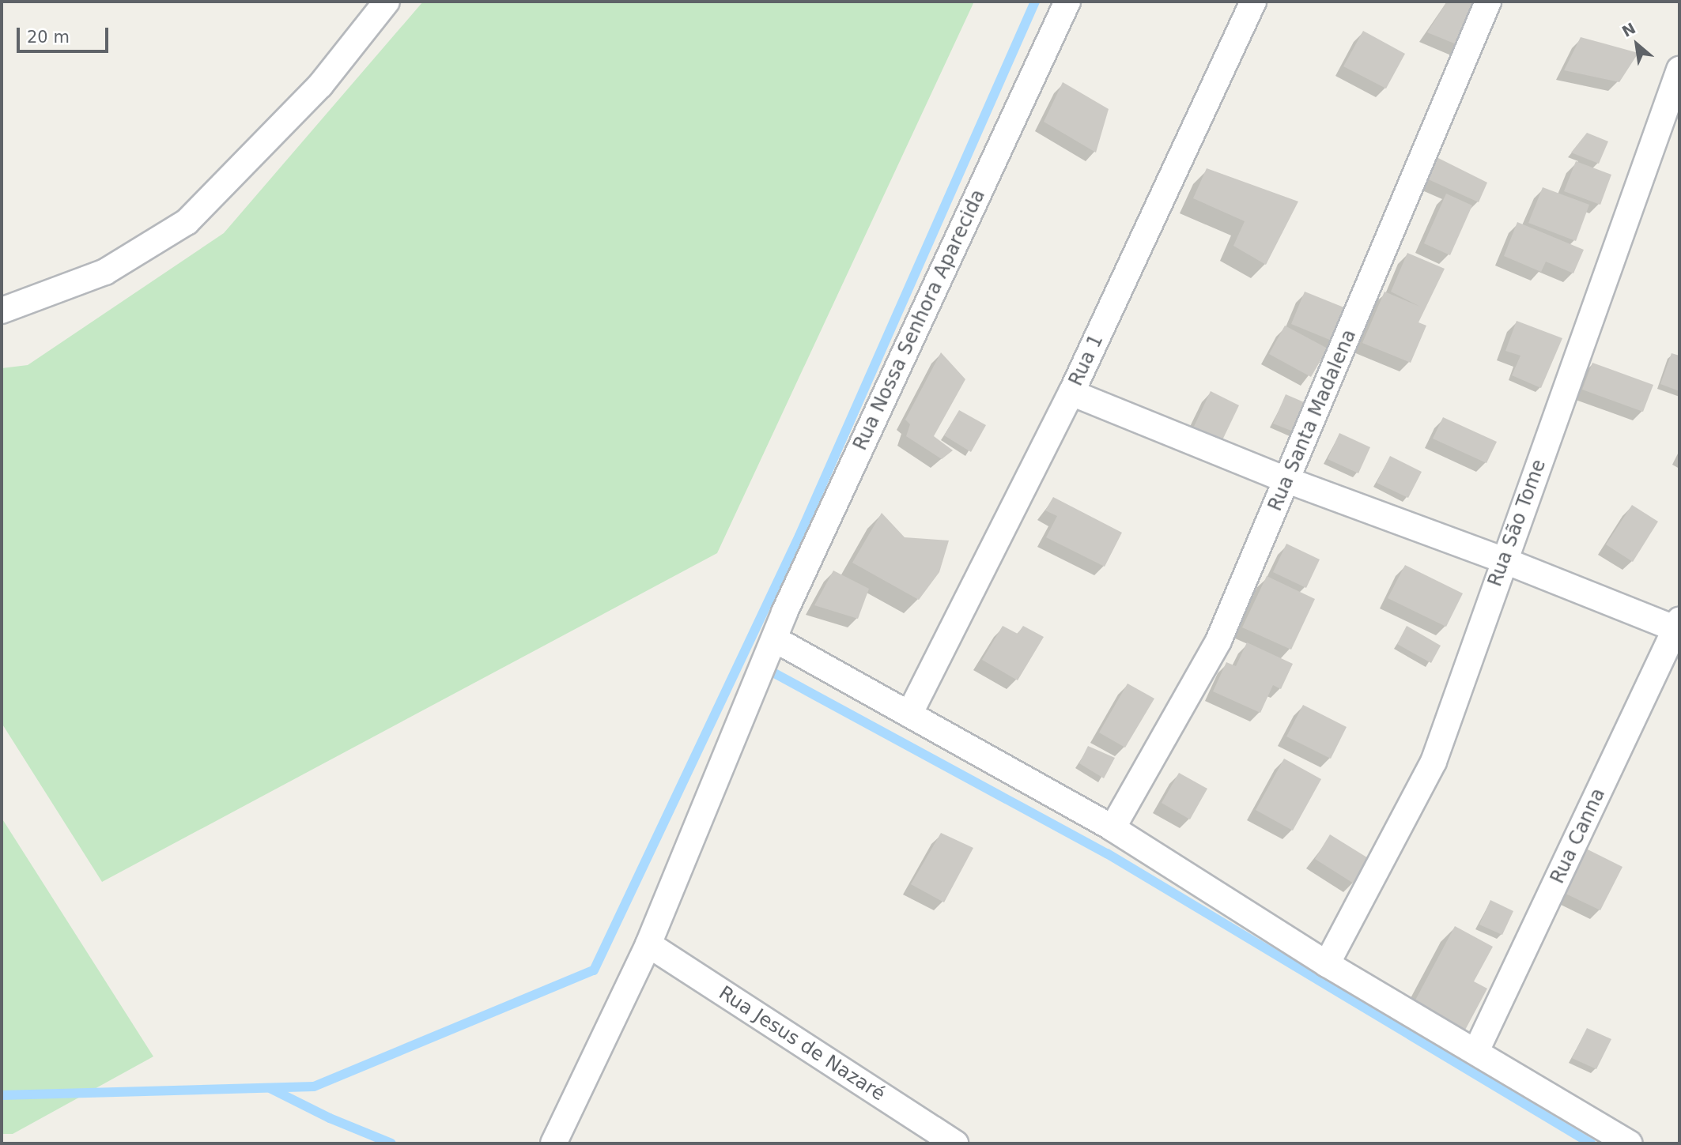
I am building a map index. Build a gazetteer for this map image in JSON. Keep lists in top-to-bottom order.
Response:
{
  "streets": {
    "street": [
      "Rua Nossa Senhora Aparecida",
      "Rua 1",
      "Rua Santa Madalena",
      "Rua São Tome",
      "Rua Canna",
      "Rua Jesus de Nazaré"
    ]
  },
  "crossings": [
    ["Rua Nossa Senhora Aparecida", "Rua Jesus de Nazaré"]
  ],
  "scale_bar": "20 m",
  "north": "top left"
}
